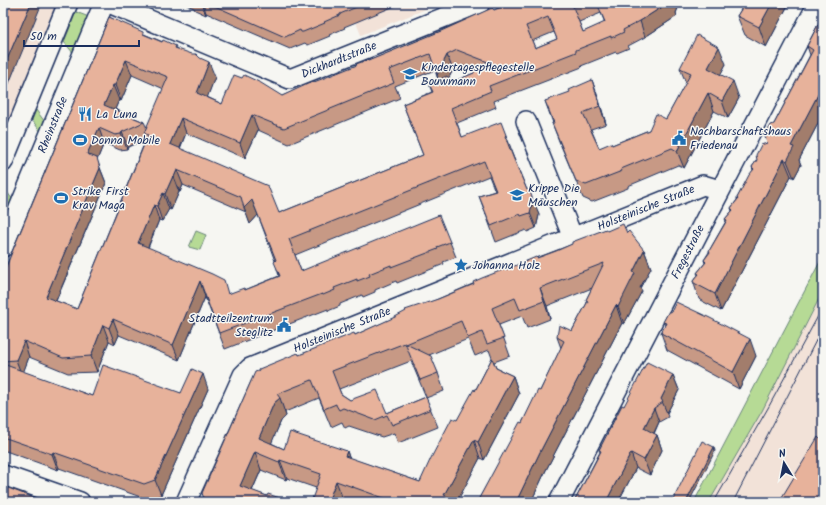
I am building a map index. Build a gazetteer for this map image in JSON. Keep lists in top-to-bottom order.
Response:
{
  "streets": {
    "street": [
      "Dickhardtstraße",
      "Rheinstraße",
      "Holsteinische Straße",
      "Fregestraße"
    ]
  },
  "crossings": [
    ["Holsteinische Straße", "Fregestraße"]
  ],
  "places": {
    "school or university": ["Kindertagespflegestelle Bouwmann", "Krippe Die Mäuschen"],
    "restaurant": ["La Luna"],
    "public building": ["Nachbarschaftshaus Friedenau", "Stadtteilzentrum Steglitz"],
    "sports": ["Donna Mobile", "Strike First Krav Maga"],
    "place": ["Johanna Holz"]
  },
  "scale_bar": "50 m",
  "north": "top"
}
